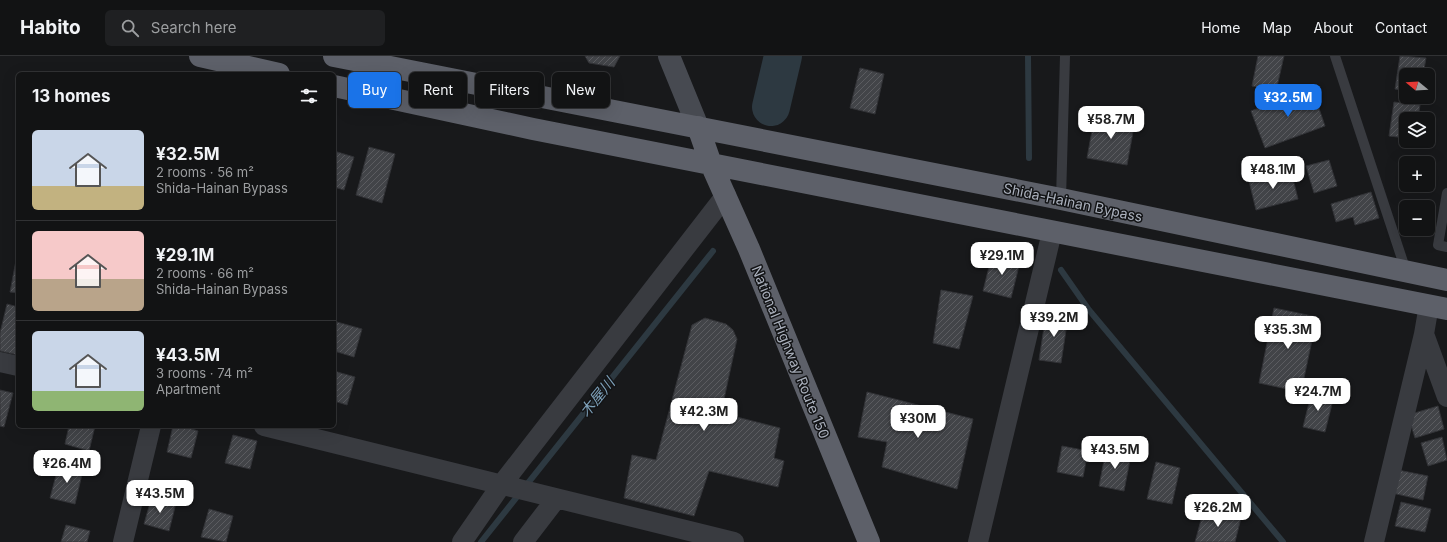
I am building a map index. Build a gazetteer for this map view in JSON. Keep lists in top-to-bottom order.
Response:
{
  "streets": {
    "highway": ["Shida-Hainan Bypass", "National Highway Route 150"]
  },
  "crossings": [
    ["Shida-Hainan Bypass", "National Highway Route 150"]
  ],
  "water": ["木屋川"],
  "north": "left",
  "page": {
    "header": "Habito",
    "search": "Search here",
    "nav": [
      "Home",
      "Map",
      "About",
      "Contact"
    ],
    "map_buttons": ["+", "−"],
    "chip": [
      "Buy",
      "Rent",
      "Filters",
      "New"
    ],
    "heading": "13 homes",
    "price": [
      "¥32.5M",
      "¥58.7M",
      "¥48.1M",
      "¥29.1M",
      "¥39.2M",
      "¥35.3M",
      "¥24.7M",
      "¥42.3M",
      "¥30M",
      "¥43.5M",
      "¥26.4M",
      "¥43.5M",
      "¥26.2M"
    ],
    "list": [
      {
        "name": "¥32.5M",
        "note": "2 rooms · 56 m² · Shida-Hainan Bypass"
      },
      {
        "name": "¥29.1M",
        "note": "2 rooms · 66 m² · Shida-Hainan Bypass"
      },
      {
        "name": "¥43.5M",
        "note": "3 rooms · 74 m² · Apartment"
      }
    ]
  }
}
